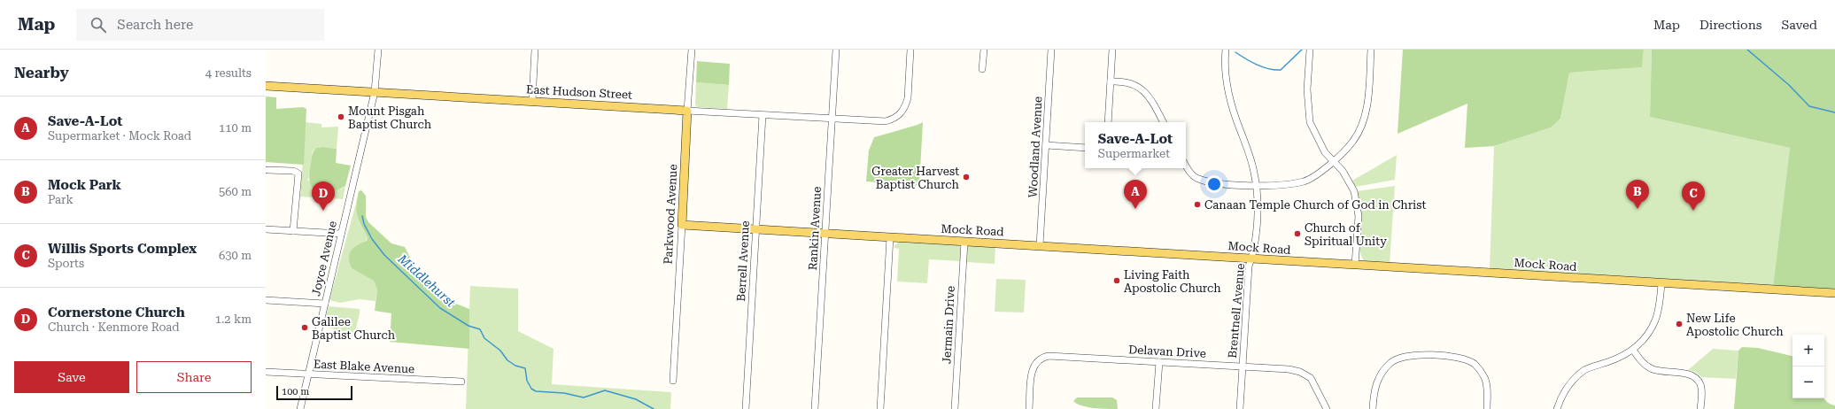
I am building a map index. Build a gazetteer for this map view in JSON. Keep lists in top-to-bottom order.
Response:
{
  "streets": {
    "main road": ["East Hudson Street", "Parkwood Avenue", "Mock Road"],
    "street": [
      "Woodland Avenue",
      "Rankin Avenue",
      "Joyce Avenue",
      "Berrell Avenue",
      "Brentnell Avenue",
      "Jermain Drive",
      "Delavan Drive",
      "East Blake Avenue"
    ]
  },
  "crossings": [
    ["East Hudson Street", "Parkwood Avenue"],
    ["East Hudson Street", "Rankin Avenue"],
    ["East Hudson Street", "Joyce Avenue"],
    ["East Hudson Street", "Berrell Avenue"],
    ["Woodland Avenue", "Mock Road"],
    ["Parkwood Avenue", "Mock Road"],
    ["Rankin Avenue", "Mock Road"],
    ["Mock Road", "Berrell Avenue"],
    ["Mock Road", "Brentnell Avenue"],
    ["Mock Road", "Jermain Drive"],
    ["Joyce Avenue", "East Blake Avenue"],
    ["Brentnell Avenue", "Delavan Drive"]
  ],
  "water": ["Middlehurst"],
  "places": [
    "Mount Pisgah Baptist Church",
    "Greater Harvest Baptist Church",
    "Canaan Temple Church of God in Christ",
    "Church of Spiritual Unity",
    "Living Faith Apostolic Church",
    "New Life Apostolic Church",
    "Galilee Baptist Church"
  ],
  "scale_bar": "100 m",
  "page": {
    "header": "Map",
    "search": "Search here",
    "nav": ["Map", "Directions", "Saved"],
    "heading": ["Nearby", "4 results"],
    "list": [
      {
        "mark": "A",
        "name": "Save-A-Lot",
        "note": "Supermarket · Mock Road",
        "value": "110 m"
      },
      {
        "mark": "B",
        "name": "Mock Park",
        "note": "Park",
        "value": "560 m"
      },
      {
        "mark": "C",
        "name": "Willis Sports Complex",
        "note": "Sports",
        "value": "630 m"
      },
      {
        "mark": "D",
        "name": "Cornerstone Church",
        "note": "Church · Kenmore Road",
        "value": "1.2 km"
      }
    ],
    "popup": ["Save-A-Lot", "Supermarket"],
    "pins": [
      "A",
      "B",
      "C",
      "D"
    ],
    "map_buttons": ["+", "−"],
    "buttons": ["Save", "Share"],
    "scale": "100 m"
  }
}
